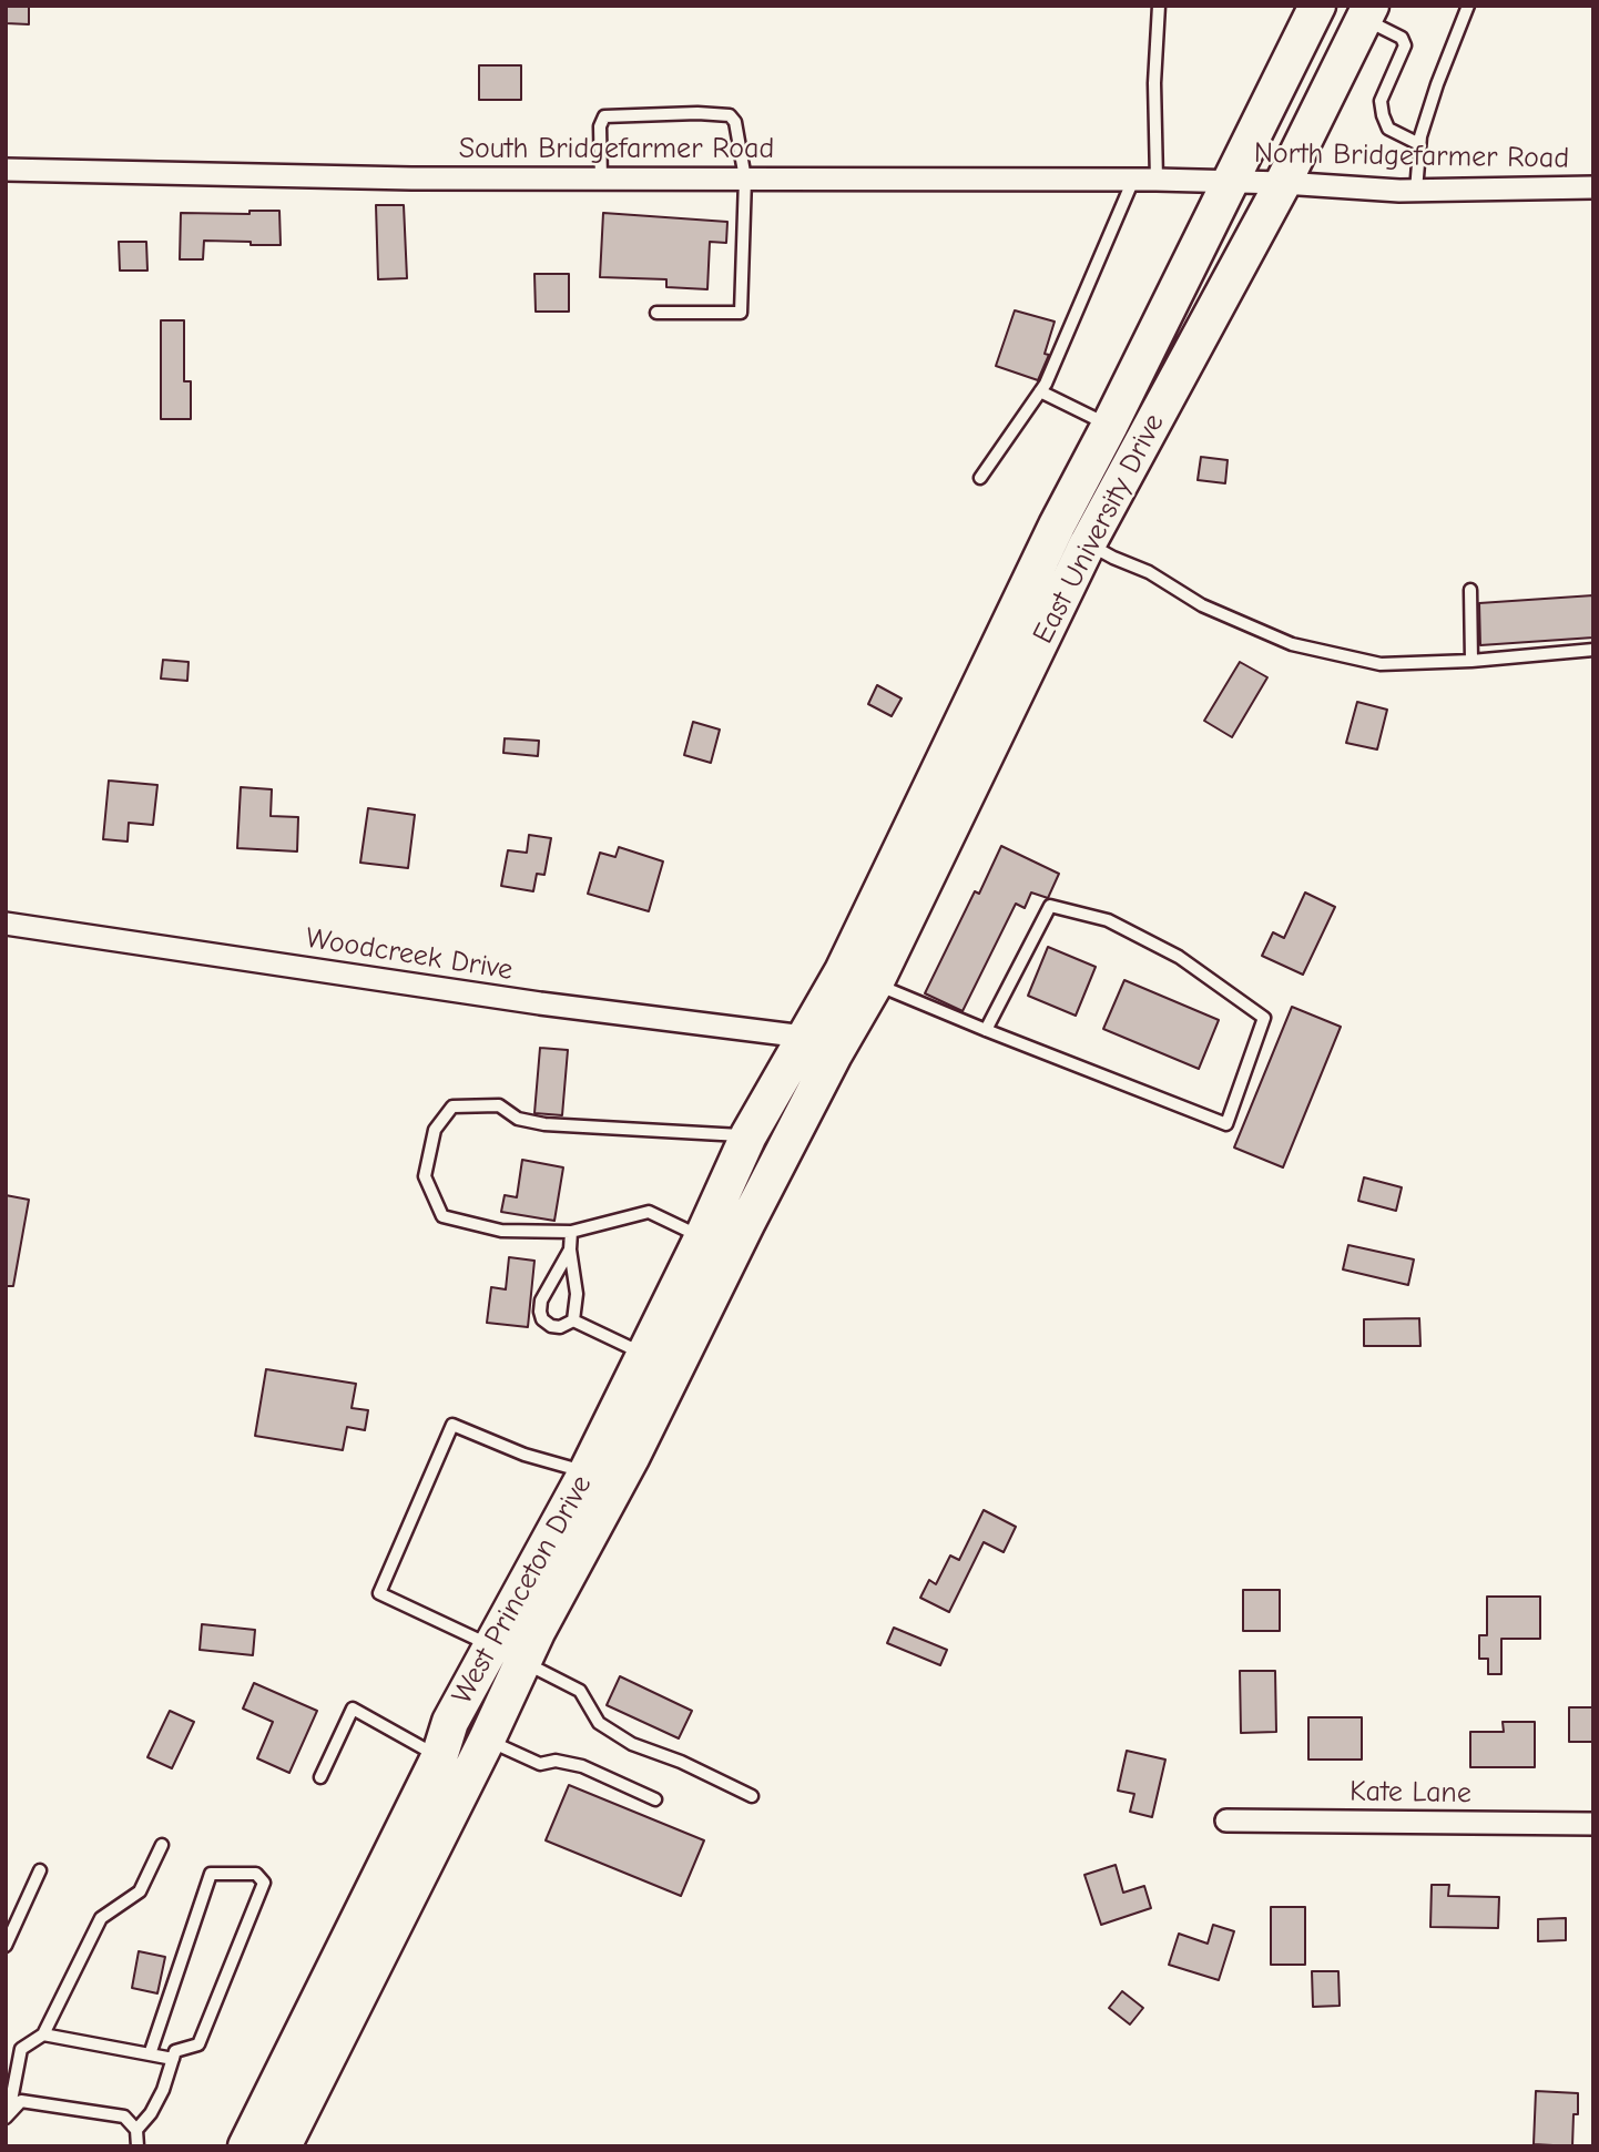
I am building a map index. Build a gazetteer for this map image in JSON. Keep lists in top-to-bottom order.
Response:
{
  "streets": {
    "highway": ["East University Drive", "West Princeton Drive"],
    "street": [
      "South Bridgefarmer Road",
      "North Bridgefarmer Road",
      "Woodcreek Drive",
      "Kate Lane"
    ]
  },
  "crossings": [
    ["South Bridgefarmer Road", "North Bridgefarmer Road"],
    ["South Bridgefarmer Road", "East University Drive"],
    ["North Bridgefarmer Road", "East University Drive"],
    ["East University Drive", "Woodcreek Drive"],
    ["East University Drive", "West Princeton Drive"],
    ["Woodcreek Drive", "West Princeton Drive"]
  ]
}
